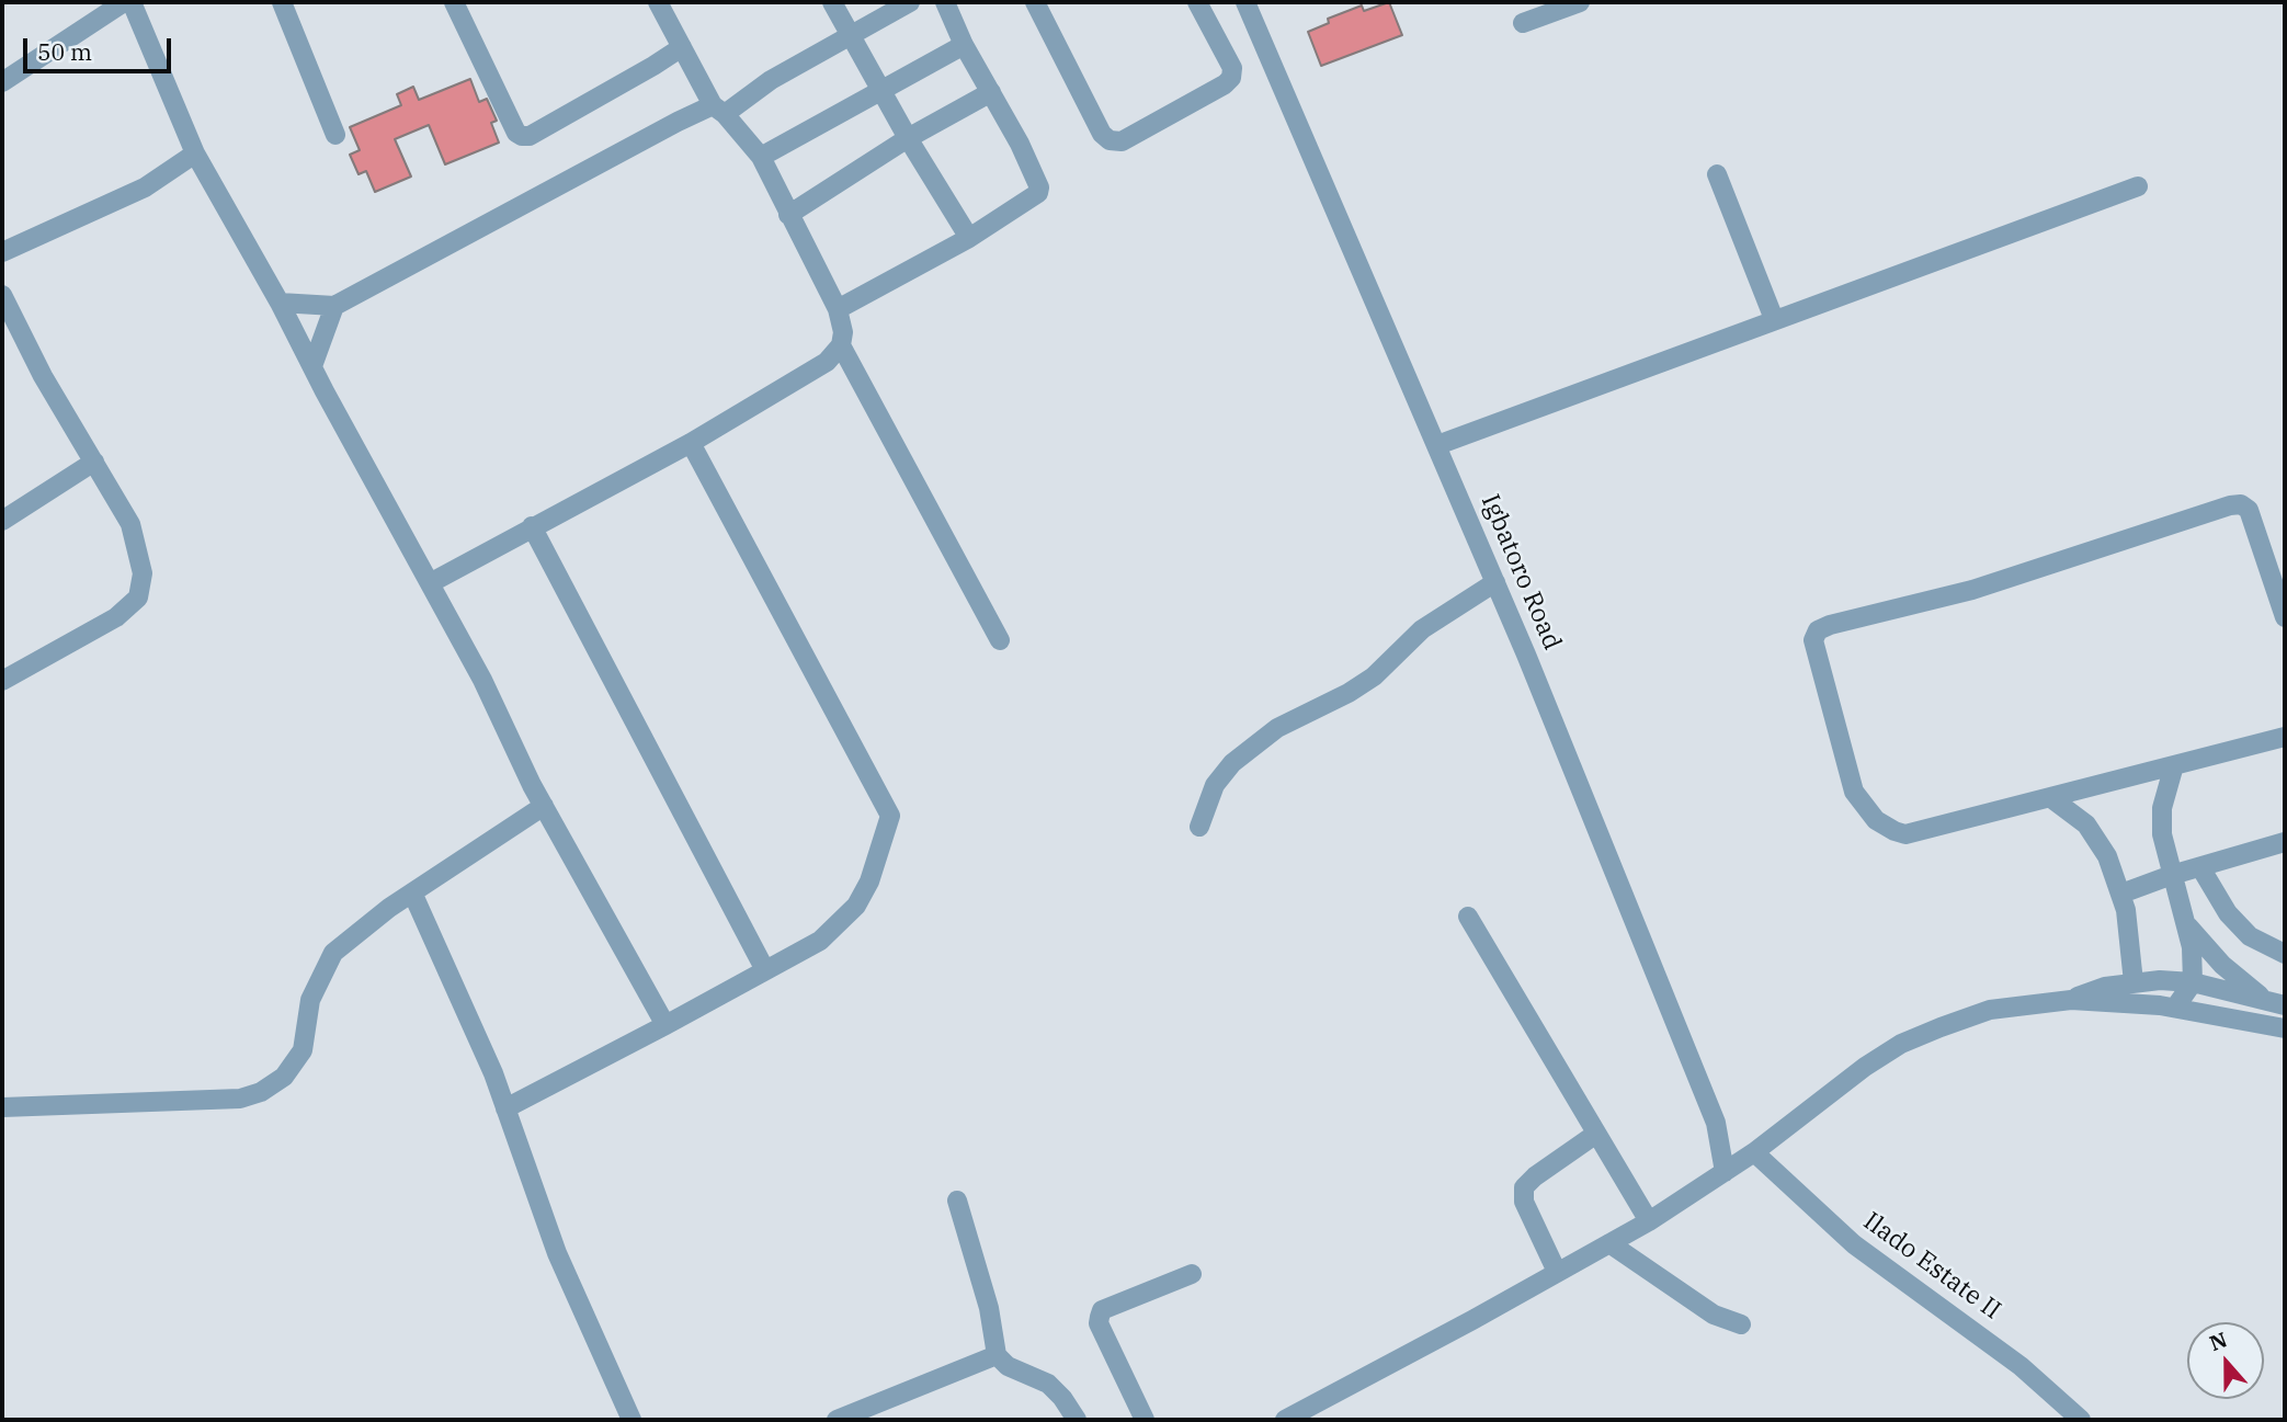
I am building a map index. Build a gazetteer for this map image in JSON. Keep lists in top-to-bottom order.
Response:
{
  "streets": {
    "street": ["Igbatoro Road", "Ilado Estate II"]
  },
  "scale_bar": "50 m",
  "north": "top"
}
